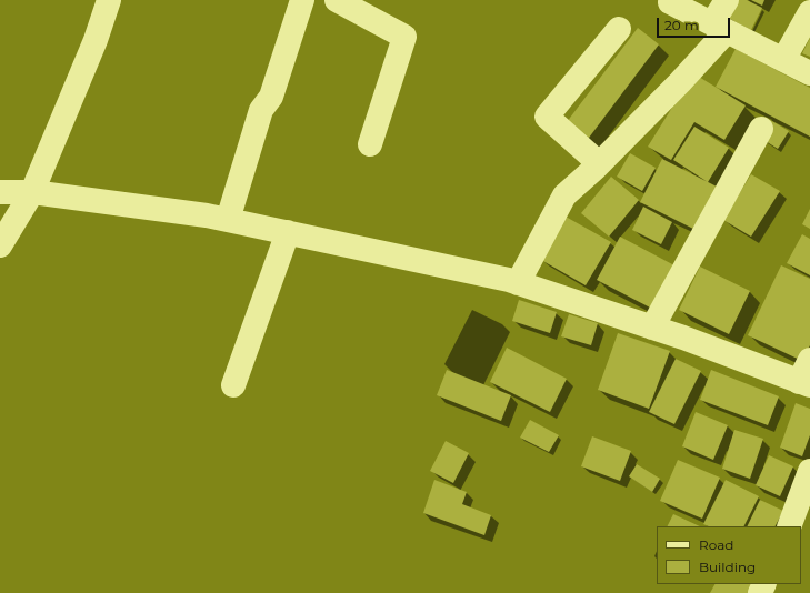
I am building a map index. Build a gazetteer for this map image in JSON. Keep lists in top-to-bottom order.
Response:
{
  "legend": ["Road", "Building"],
  "scale_bar": "20 m"
}
